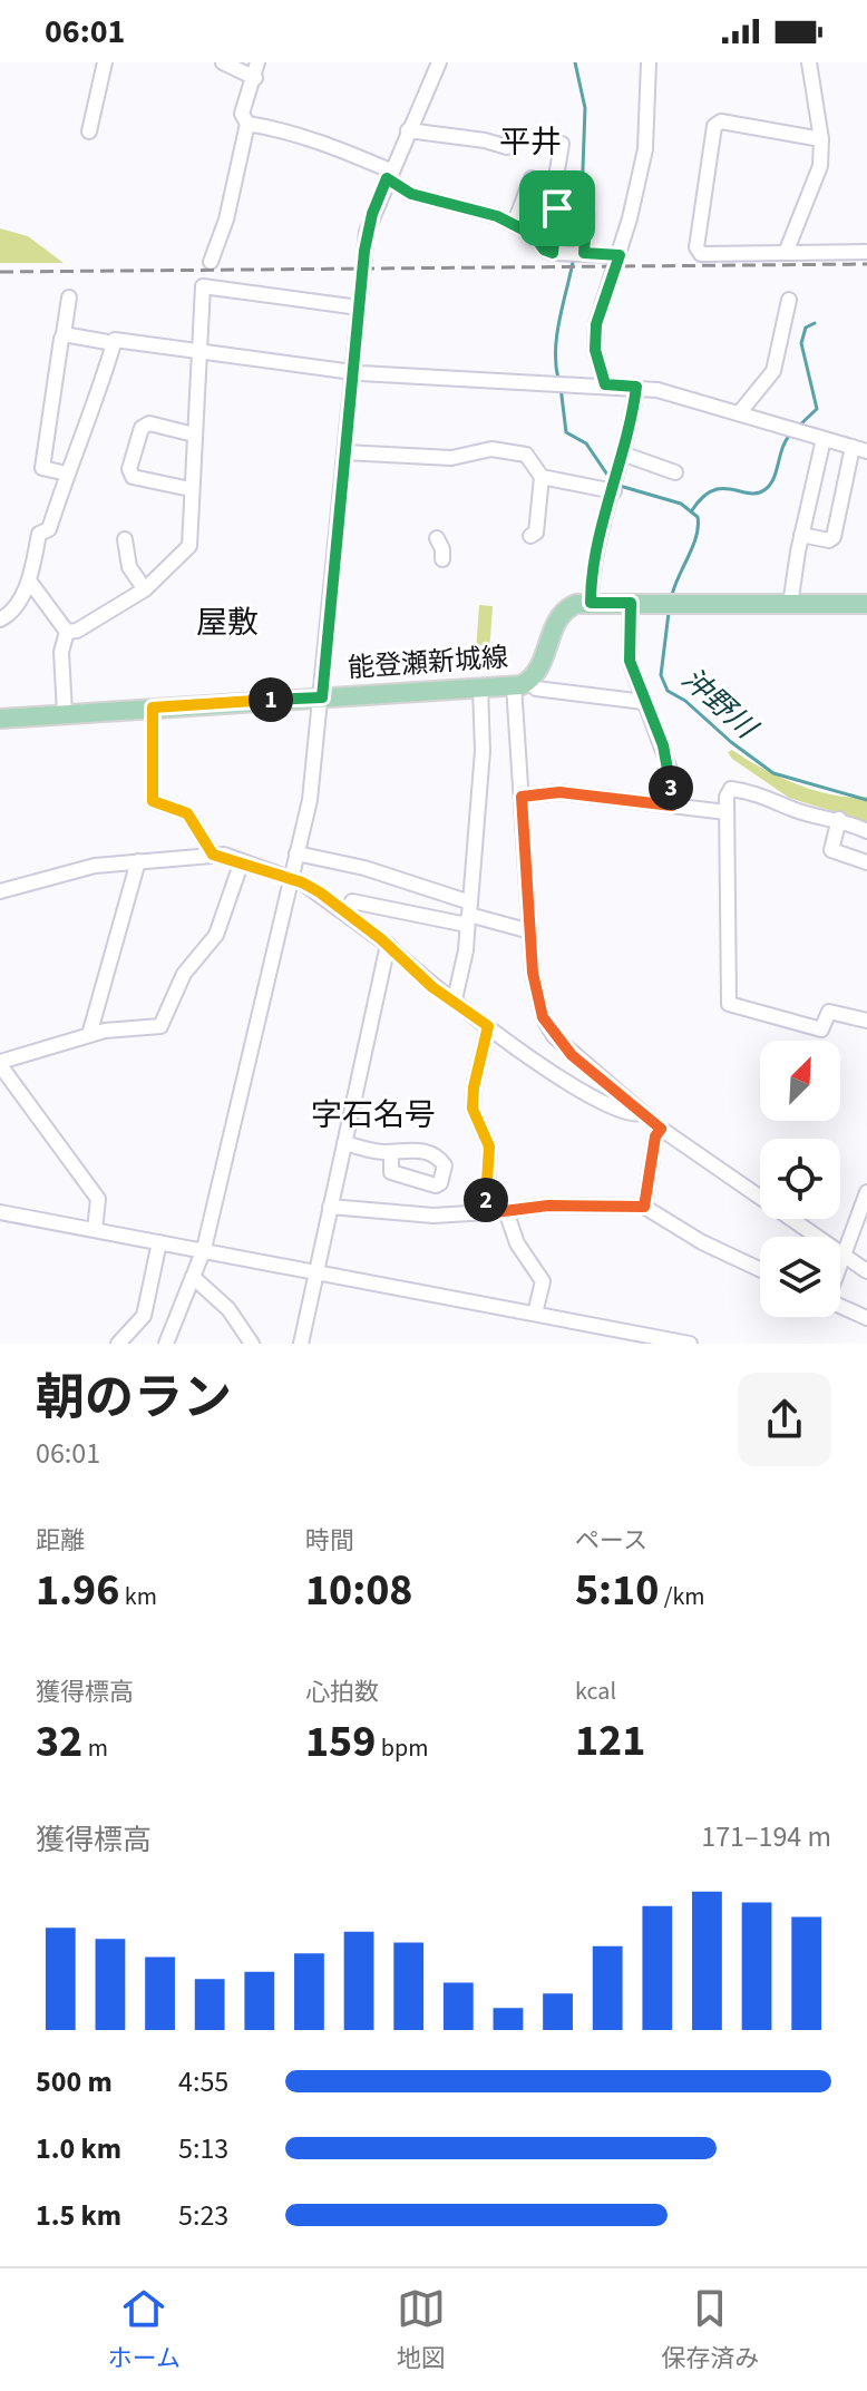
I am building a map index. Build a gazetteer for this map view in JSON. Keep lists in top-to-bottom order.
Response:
{
  "streets": {
    "main road": ["能登瀬新城線"]
  },
  "districts": ["平井", "屋敷", "字石名号"],
  "water": ["沖野川"],
  "north": "top right",
  "page": {
    "status": "06:01",
    "pins": ["1", "3", "2"],
    "heading": ["朝のラン", "06:01"],
    "stats": [
      ["距離", "1.96 km"],
      ["時間", "10:08"],
      ["ペース", "5:10 /km"],
      ["獲得標高", "32 m"],
      ["心拍数", "159 bpm"],
      ["kcal", "121"]
    ],
    "chart": ["獲得標高", "171–194 m"],
    "list": [
      {
        "name": "500 m",
        "note": "4:55"
      },
      {
        "name": "1.0 km",
        "note": "5:13"
      },
      {
        "name": "1.5 km",
        "note": "5:23"
      }
    ],
    "tabs": ["ホーム", "地図", "保存済み"]
  }
}
